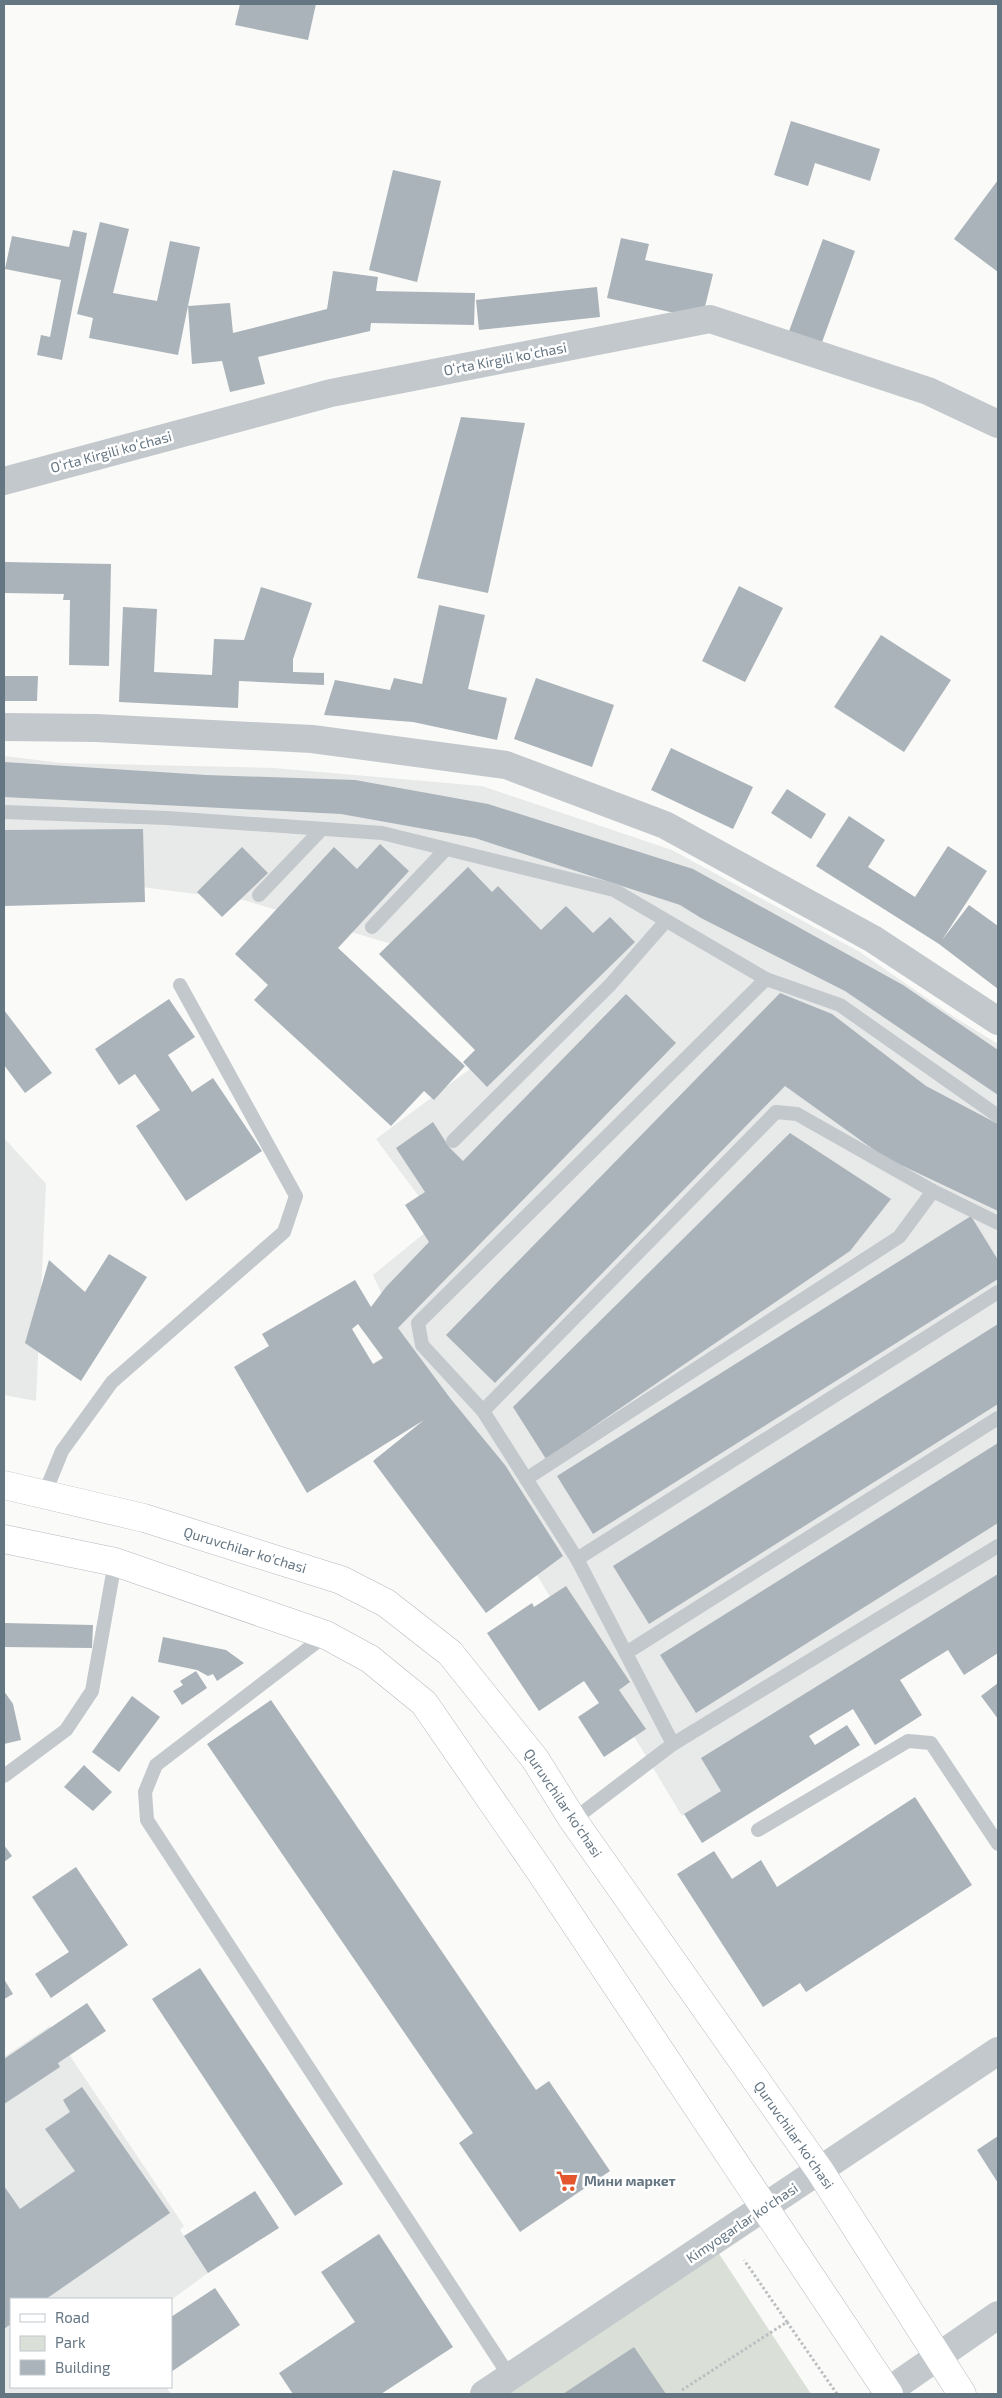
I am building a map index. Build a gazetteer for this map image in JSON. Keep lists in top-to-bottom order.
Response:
{
  "streets": {
    "main road": ["Quruvchilar ko'chasi"],
    "street": ["Oʻrta Kirgili koʻchasi", "Kimyogarlar ko'chasi"]
  },
  "crossings": [
    ["Quruvchilar ko'chasi", "Kimyogarlar ko'chasi"]
  ],
  "places": {
    "supermarket": ["Мини маркет"]
  },
  "legend": ["Road", "Park", "Building"]
}
